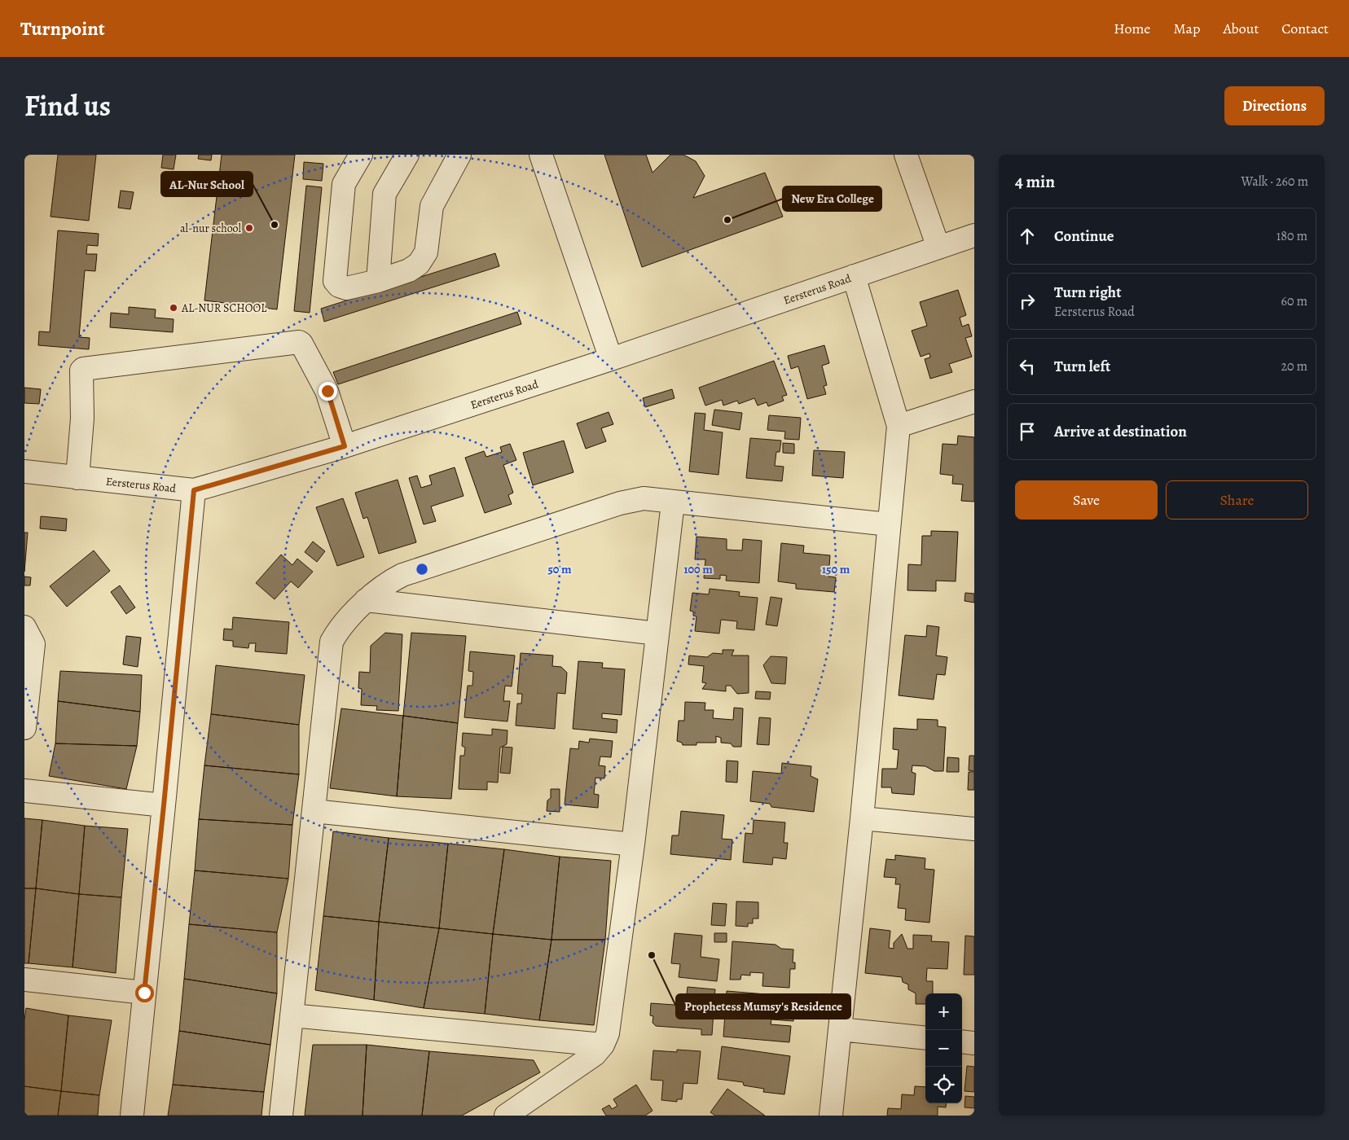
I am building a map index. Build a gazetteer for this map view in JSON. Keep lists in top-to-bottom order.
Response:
{
  "streets": {
    "street": ["Eersterus Road"]
  },
  "places": [
    "New Era College",
    "AL-Nur School",
    "al-nur school",
    "AL-NUR SCHOOL",
    "Prophetess Mumsy's Residence"
  ],
  "page": {
    "header": "Turnpoint",
    "nav": [
      "Home",
      "Map",
      "About",
      "Contact"
    ],
    "title": "Find us",
    "buttons": [
      "Directions",
      ["Save", "Share"]
    ],
    "heading": ["4 min", "Walk · 260 m"],
    "list": [
      ["Continue", "180 m"],
      ["Turn right", "Eersterus Road", "60 m"],
      ["Turn left", "20 m"],
      "Arrive at destination"
    ],
    "map_buttons": ["+", "−"]
  },
  "rings": ["50 m", "100 m", "150 m"]
}
